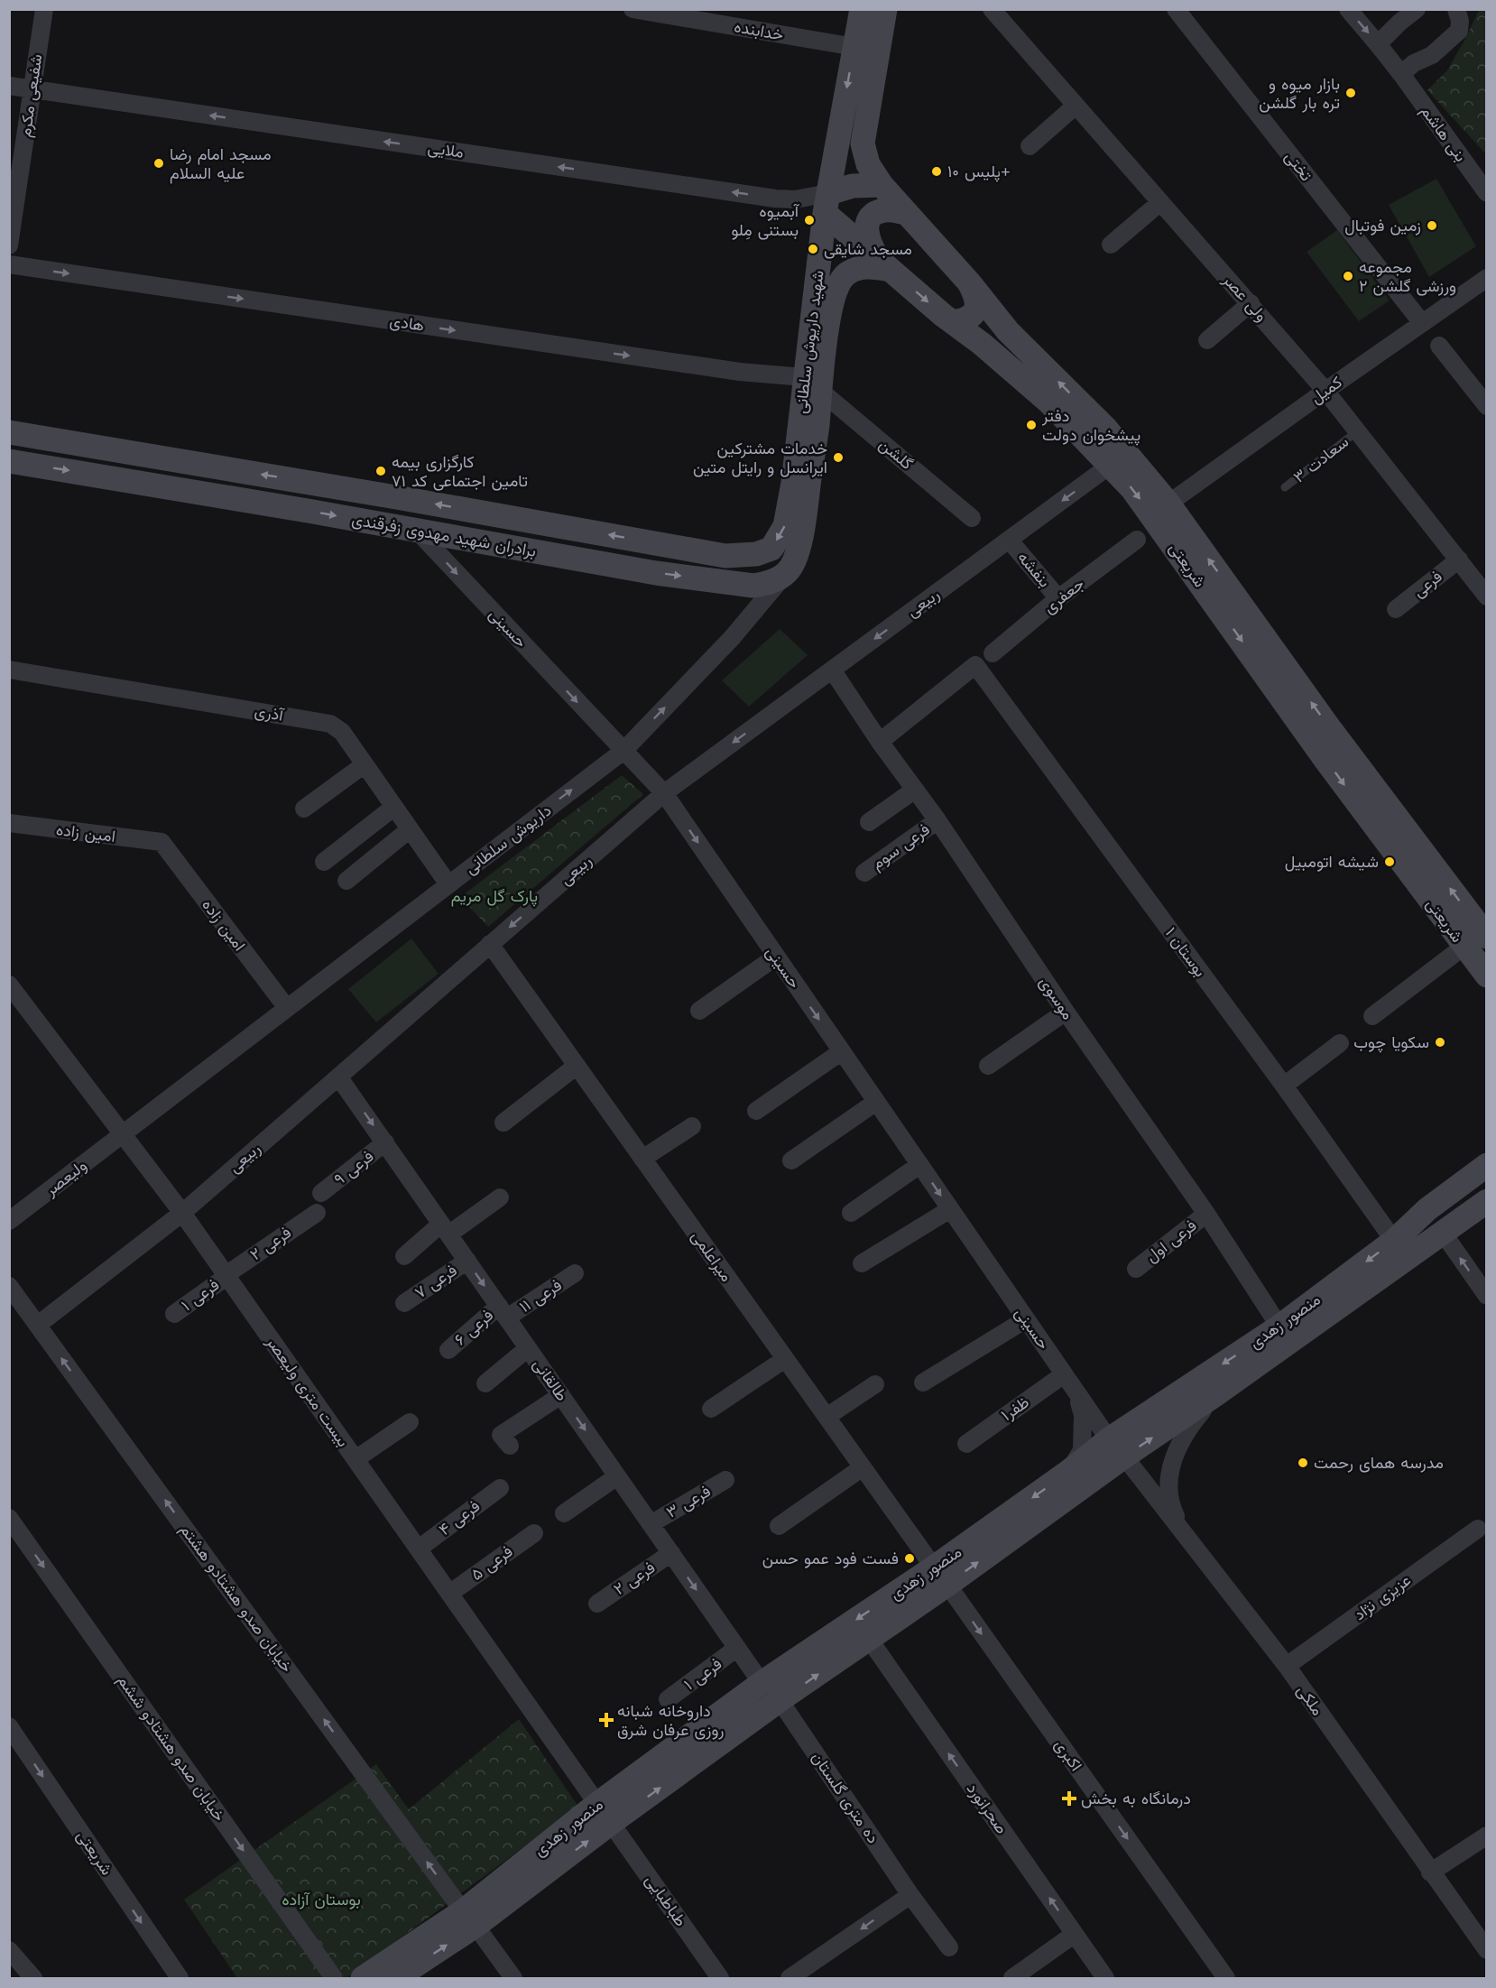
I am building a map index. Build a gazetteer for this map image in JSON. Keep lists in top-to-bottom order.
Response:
{
  "streets": {
    "main road": [
      "ملایی",
      "شهید داریوش سلطانی",
      "برادران شهید مهدوی زفرقندی",
      "شریعتی",
      "منصور زهدی"
    ],
    "street": [
      "خدابنده",
      "شفیعی مکرم",
      "بنی هاشم",
      "تختی",
      "ولی عصر",
      "هادی",
      "کمیل",
      "گلشن",
      "بنفشه",
      "فرعی",
      "جعفری",
      "ربیعی",
      "حسینی",
      "آذری",
      "امين زاده",
      "داریوش سلطانی",
      "فرعی سوم",
      "امین زاده",
      "بوستان ۱",
      "موسوی",
      "فرعی ۹",
      "ولیعصر",
      "فرعی اول",
      "فرعی ۲",
      "میراعلمی",
      "فرعی ۷",
      "فرعی ۱",
      "فرعی ۱۱",
      "فرعی ۶",
      "طالقانی",
      "بیست متری ولیعصر",
      "ظفر۱",
      "فرعی ۳",
      "فرعی ۴",
      "فرعی ۵",
      "عزیزی نژاد",
      "خیابان صدو هشتادو هشتم",
      "ملکی",
      "خیابان صدو هشتادو ششم",
      "اکبری",
      "ده متری گلستان",
      "صحرانورد",
      "طباطبایی"
    ],
    "lane": ["سعادت ۳"]
  },
  "crossings": [
    ["خدابنده", "شهید داریوش سلطانی"],
    ["شفیعی مکرم", "ملایی"],
    ["ملایی", "شهید داریوش سلطانی"],
    ["ملایی", "شریعتی"],
    ["تختی", "کمیل"],
    ["ولی عصر", "کمیل"],
    ["ولی عصر", "سعادت ۳"],
    ["ولی عصر", "فرعی"],
    ["هادی", "شهید داریوش سلطانی"],
    ["هادی", "گلشن"],
    ["شهید داریوش سلطانی", "گلشن"],
    ["شهید داریوش سلطانی", "برادران شهید مهدوی زفرقندی"],
    ["شهید داریوش سلطانی", "شریعتی"],
    ["کمیل", "شریعتی"],
    ["برادران شهید مهدوی زفرقندی", "حسینی"],
    ["برادران شهید مهدوی زفرقندی", "داریوش سلطانی"],
    ["شریعتی", "ربیعی"],
    ["بنفشه", "جعفری"],
    ["بنفشه", "ربیعی"],
    ["ربیعی", "حسینی"],
    ["ربیعی", "موسوی"],
    ["ربیعی", "میراعلمی"],
    ["ربیعی", "طالقانی"],
    ["ربیعی", "بیست متری ولیعصر"],
    ["ربیعی", "خیابان صدو هشتادو هشتم"],
    ["حسینی", "داریوش سلطانی"],
    ["حسینی", "منصور زهدی"],
    ["حسینی", "ظفر۱"],
    ["حسینی", "ملکی"],
    ["آذری", "داریوش سلطانی"],
    ["امين زاده", "امین زاده"],
    ["داریوش سلطانی", "امین زاده"],
    ["داریوش سلطانی", "ولیعصر"],
    ["داریوش سلطانی", "بیست متری ولیعصر"],
    ["فرعی سوم", "موسوی"],
    ["بوستان ۱", "موسوی"],
    ["بوستان ۱", "منصور زهدی"],
    ["موسوی", "فرعی اول"],
    ["موسوی", "منصور زهدی"],
    ["فرعی ۹", "طالقانی"],
    ["ولیعصر", "بیست متری ولیعصر"],
    ["فرعی ۲", "فرعی ۱"],
    ["فرعی ۲", "طالقانی"],
    ["فرعی ۲", "بیست متری ولیعصر"],
    ["میراعلمی", "منصور زهدی"],
    ["میراعلمی", "اکبری"],
    ["فرعی ۷", "طالقانی"],
    ["فرعی ۱", "طالقانی"],
    ["فرعی ۱", "بیست متری ولیعصر"],
    ["فرعی ۱۱", "فرعی ۶"],
    ["فرعی ۱۱", "طالقانی"],
    ["منصور زهدی", "طالقانی"],
    ["منصور زهدی", "بیست متری ولیعصر"],
    ["منصور زهدی", "خیابان صدو هشتادو هشتم"],
    ["منصور زهدی", "ملکی"],
    ["منصور زهدی", "اکبری"],
    ["منصور زهدی", "ده متری گلستان"],
    ["منصور زهدی", "صحرانورد"],
    ["منصور زهدی", "طباطبایی"],
    ["فرعی ۶", "طالقانی"],
    ["طالقانی", "فرعی ۳"],
    ["بیست متری ولیعصر", "فرعی ۴"],
    ["بیست متری ولیعصر", "فرعی ۵"],
    ["بیست متری ولیعصر", "طباطبایی"],
    ["عزیزی نژاد", "ملکی"]
  ],
  "one_way": [
    "ملایی",
    "هادی",
    "ربیعی",
    "حسینی",
    "داریوش سلطانی",
    "طالقانی",
    "خیابان صدو هشتادو هشتم",
    "خیابان صدو هشتادو ششم",
    "اکبری",
    "صحرانورد"
  ],
  "parks": ["پارک گل مریم", "بوستان آزاده"],
  "places": {
    "other": [
      "بازار میوه و تره بار گلشن",
      "مسجد امام رضا علیه السلام",
      "پلیس ۱۰+",
      "آبمیوه بستنی مِلو",
      "زمین فوتبال",
      "مسجد شایقی",
      "مجموعه ورزشی گلشن ۲",
      "دفتر پیشخوان دولت",
      "خدمات مشترکین ایرانسل و رایتل متین",
      "کارگزاری بیمه تامین اجتماعی کد ۷۱",
      "شیشه اتومبیل",
      "سکویا چوب",
      "مدرسه همای رحمت",
      "فست فود عمو حسن"
    ],
    "health": ["داروخانه شبانه روزی عرفان شرق", "درمانگاه به بخش"]
  }
}
